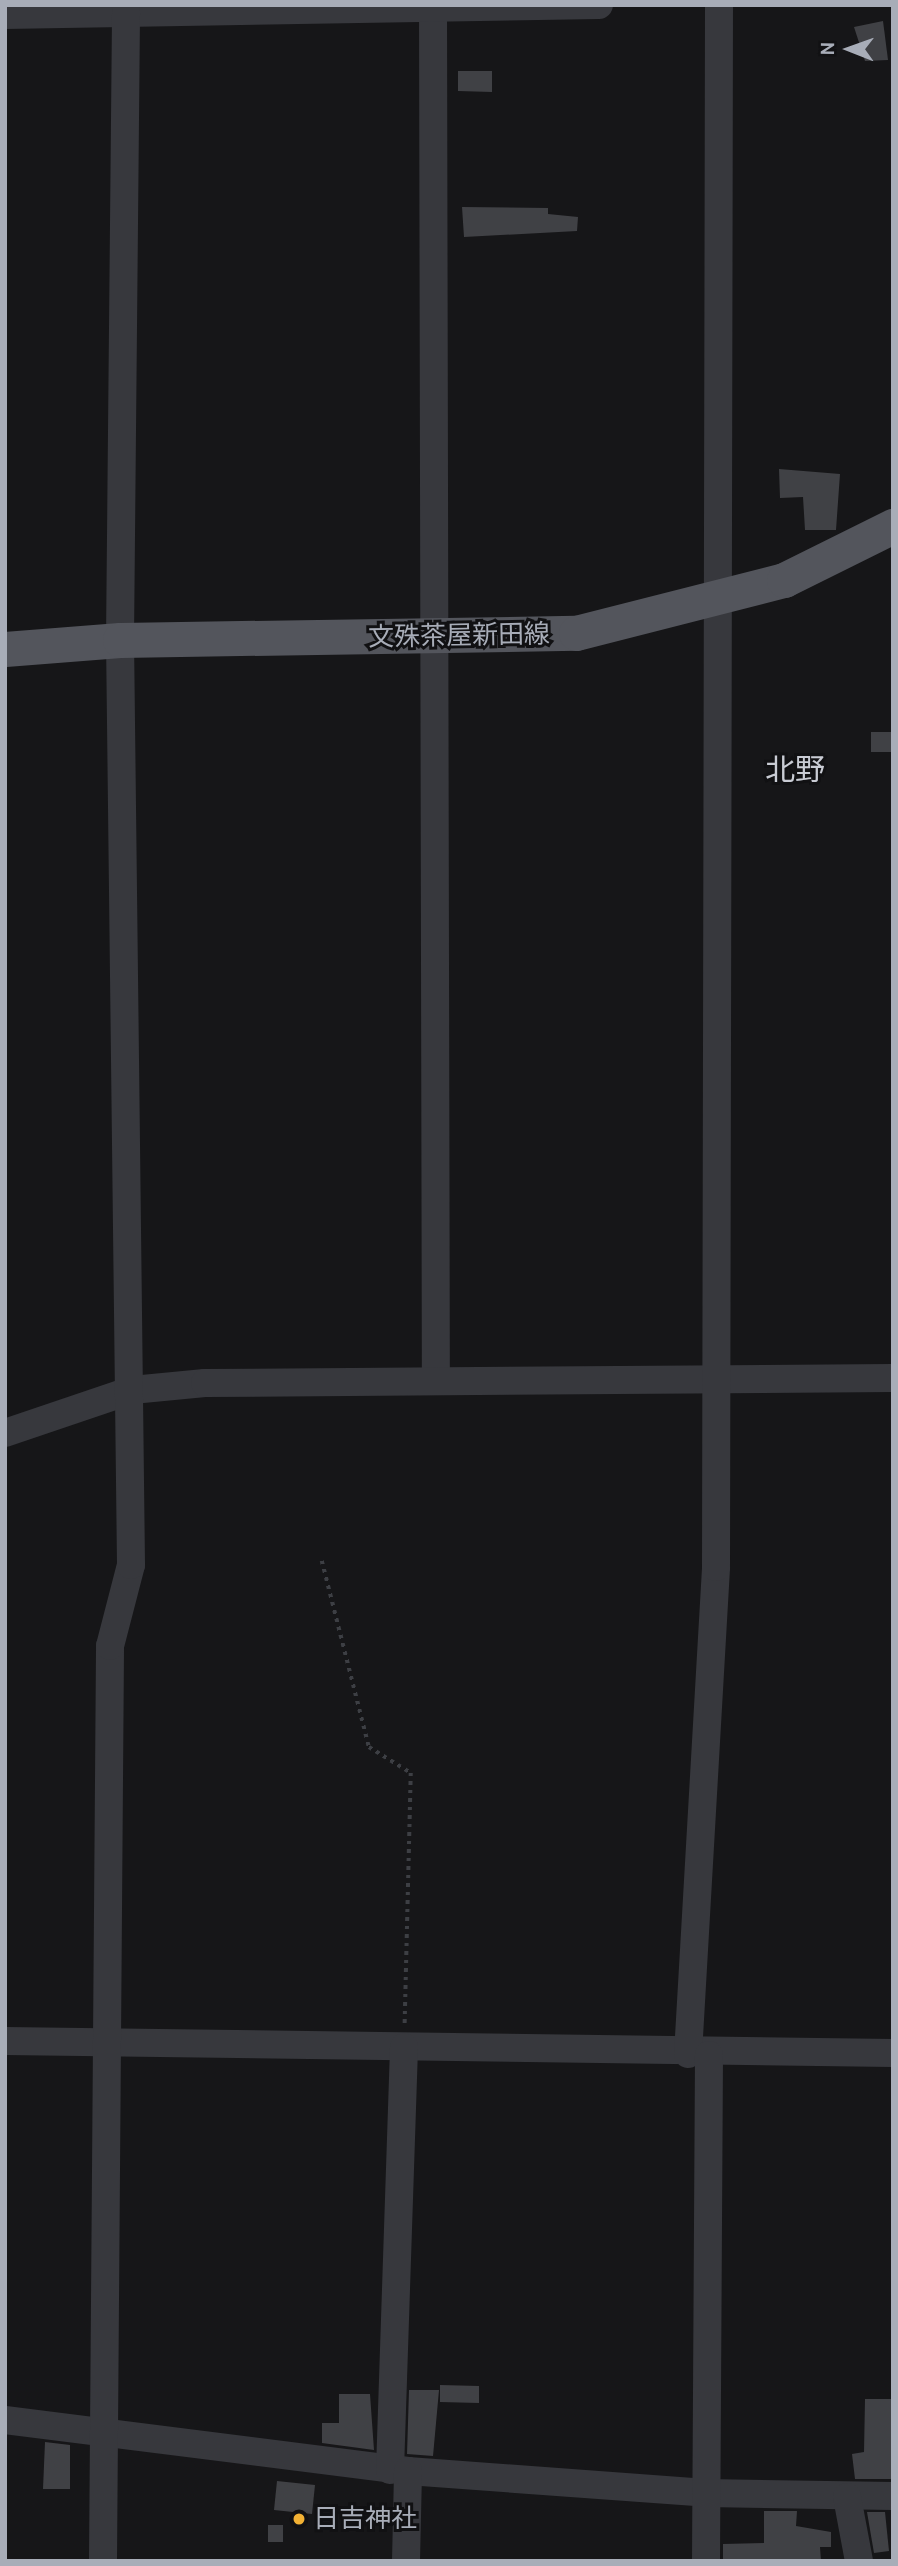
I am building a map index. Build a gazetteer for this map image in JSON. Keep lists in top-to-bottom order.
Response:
{
  "streets": {
    "main road": ["文殊茶屋新田線"]
  },
  "districts": ["北野"],
  "places": ["日吉神社"],
  "north": "left"
}
